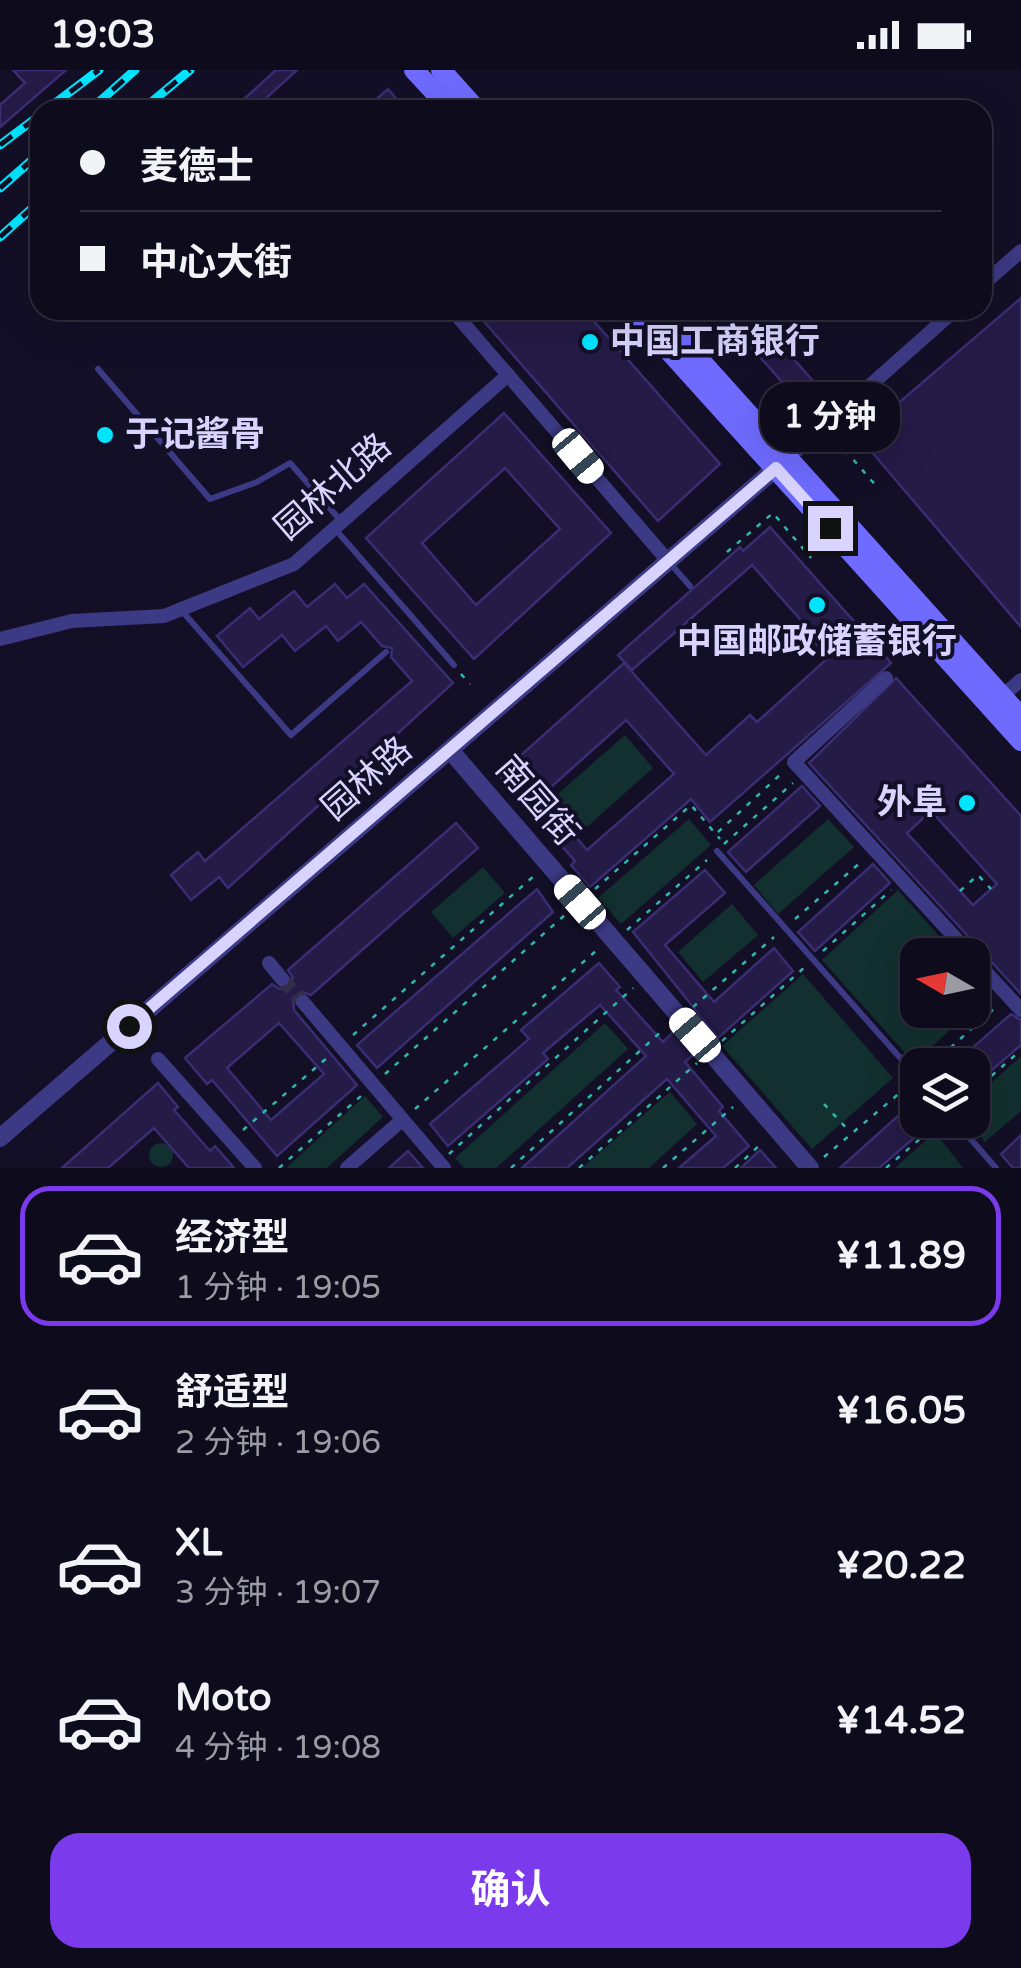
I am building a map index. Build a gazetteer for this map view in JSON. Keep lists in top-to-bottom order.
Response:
{
  "streets": {
    "street": ["园林北路", "园林路", "南园街"]
  },
  "crossings": [
    ["园林路", "南园街"]
  ],
  "places": [
    "中国工商银行",
    "于记酱骨",
    "中国邮政储蓄银行",
    "外阜"
  ],
  "north": "left",
  "page": {
    "status": "19:03",
    "banner": ["麦德士", "中心大街"],
    "bubble": "1 分钟",
    "list": [
      {
        "name": "经济型",
        "note": "1 分钟 · 19:05",
        "value": "¥11.89"
      },
      {
        "name": "舒适型",
        "note": "2 分钟 · 19:06",
        "value": "¥16.05"
      },
      {
        "name": "XL",
        "note": "3 分钟 · 19:07",
        "value": "¥20.22"
      },
      {
        "name": "Moto",
        "note": "4 分钟 · 19:08",
        "value": "¥14.52"
      }
    ],
    "buttons": "确认"
  }
}
